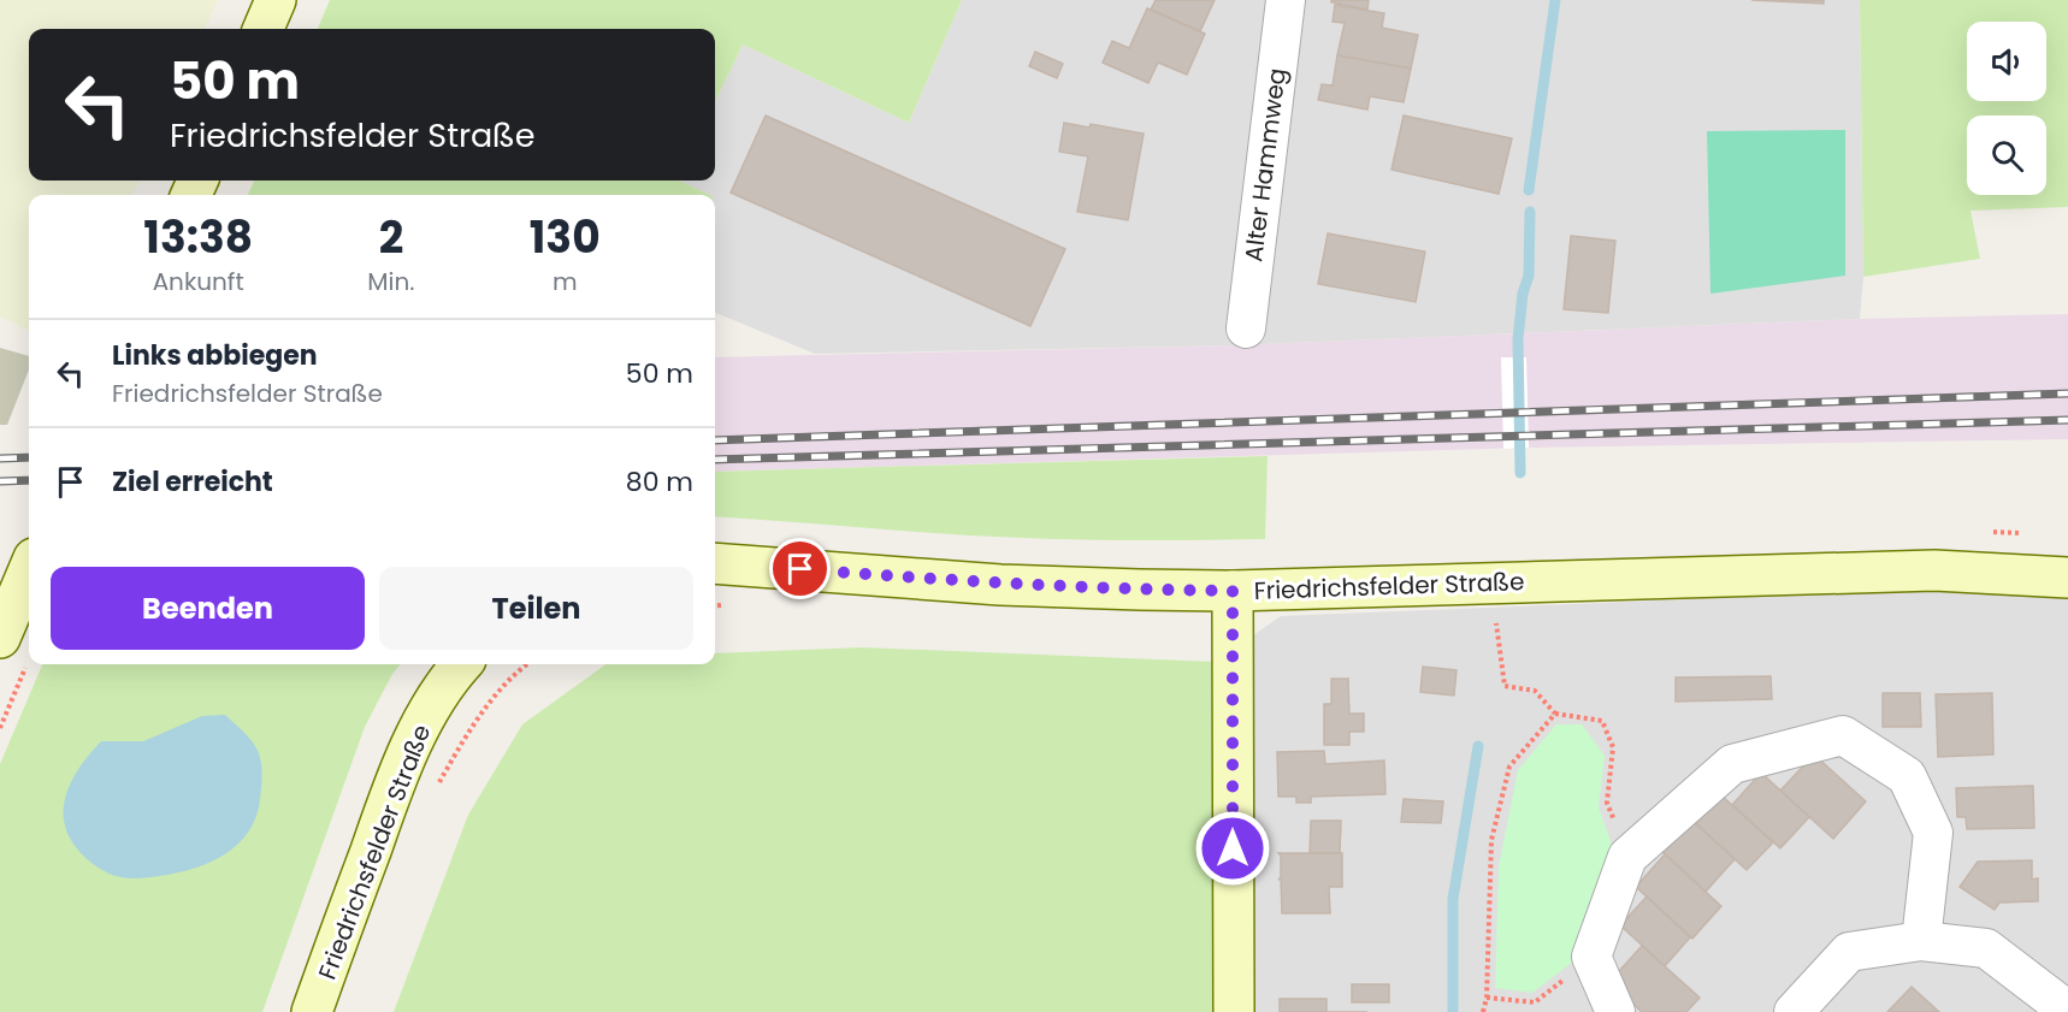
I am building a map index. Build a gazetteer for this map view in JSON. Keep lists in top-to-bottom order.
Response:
{
  "streets": {
    "main road": ["Friedrichsfelder Straße"],
    "street": ["Alter Hammweg"]
  },
  "page": {
    "turn": ["50 m", "Friedrichsfelder Straße"],
    "eta": [
      "13:38",
      "Ankunft",
      "2",
      "Min.",
      "130",
      "m"
    ],
    "list": [
      {
        "name": "Links abbiegen",
        "note": "Friedrichsfelder Straße",
        "value": "50 m"
      },
      {
        "name": "Ziel erreicht",
        "value": "80 m"
      }
    ],
    "buttons": ["Beenden", "Teilen"]
  }
}
